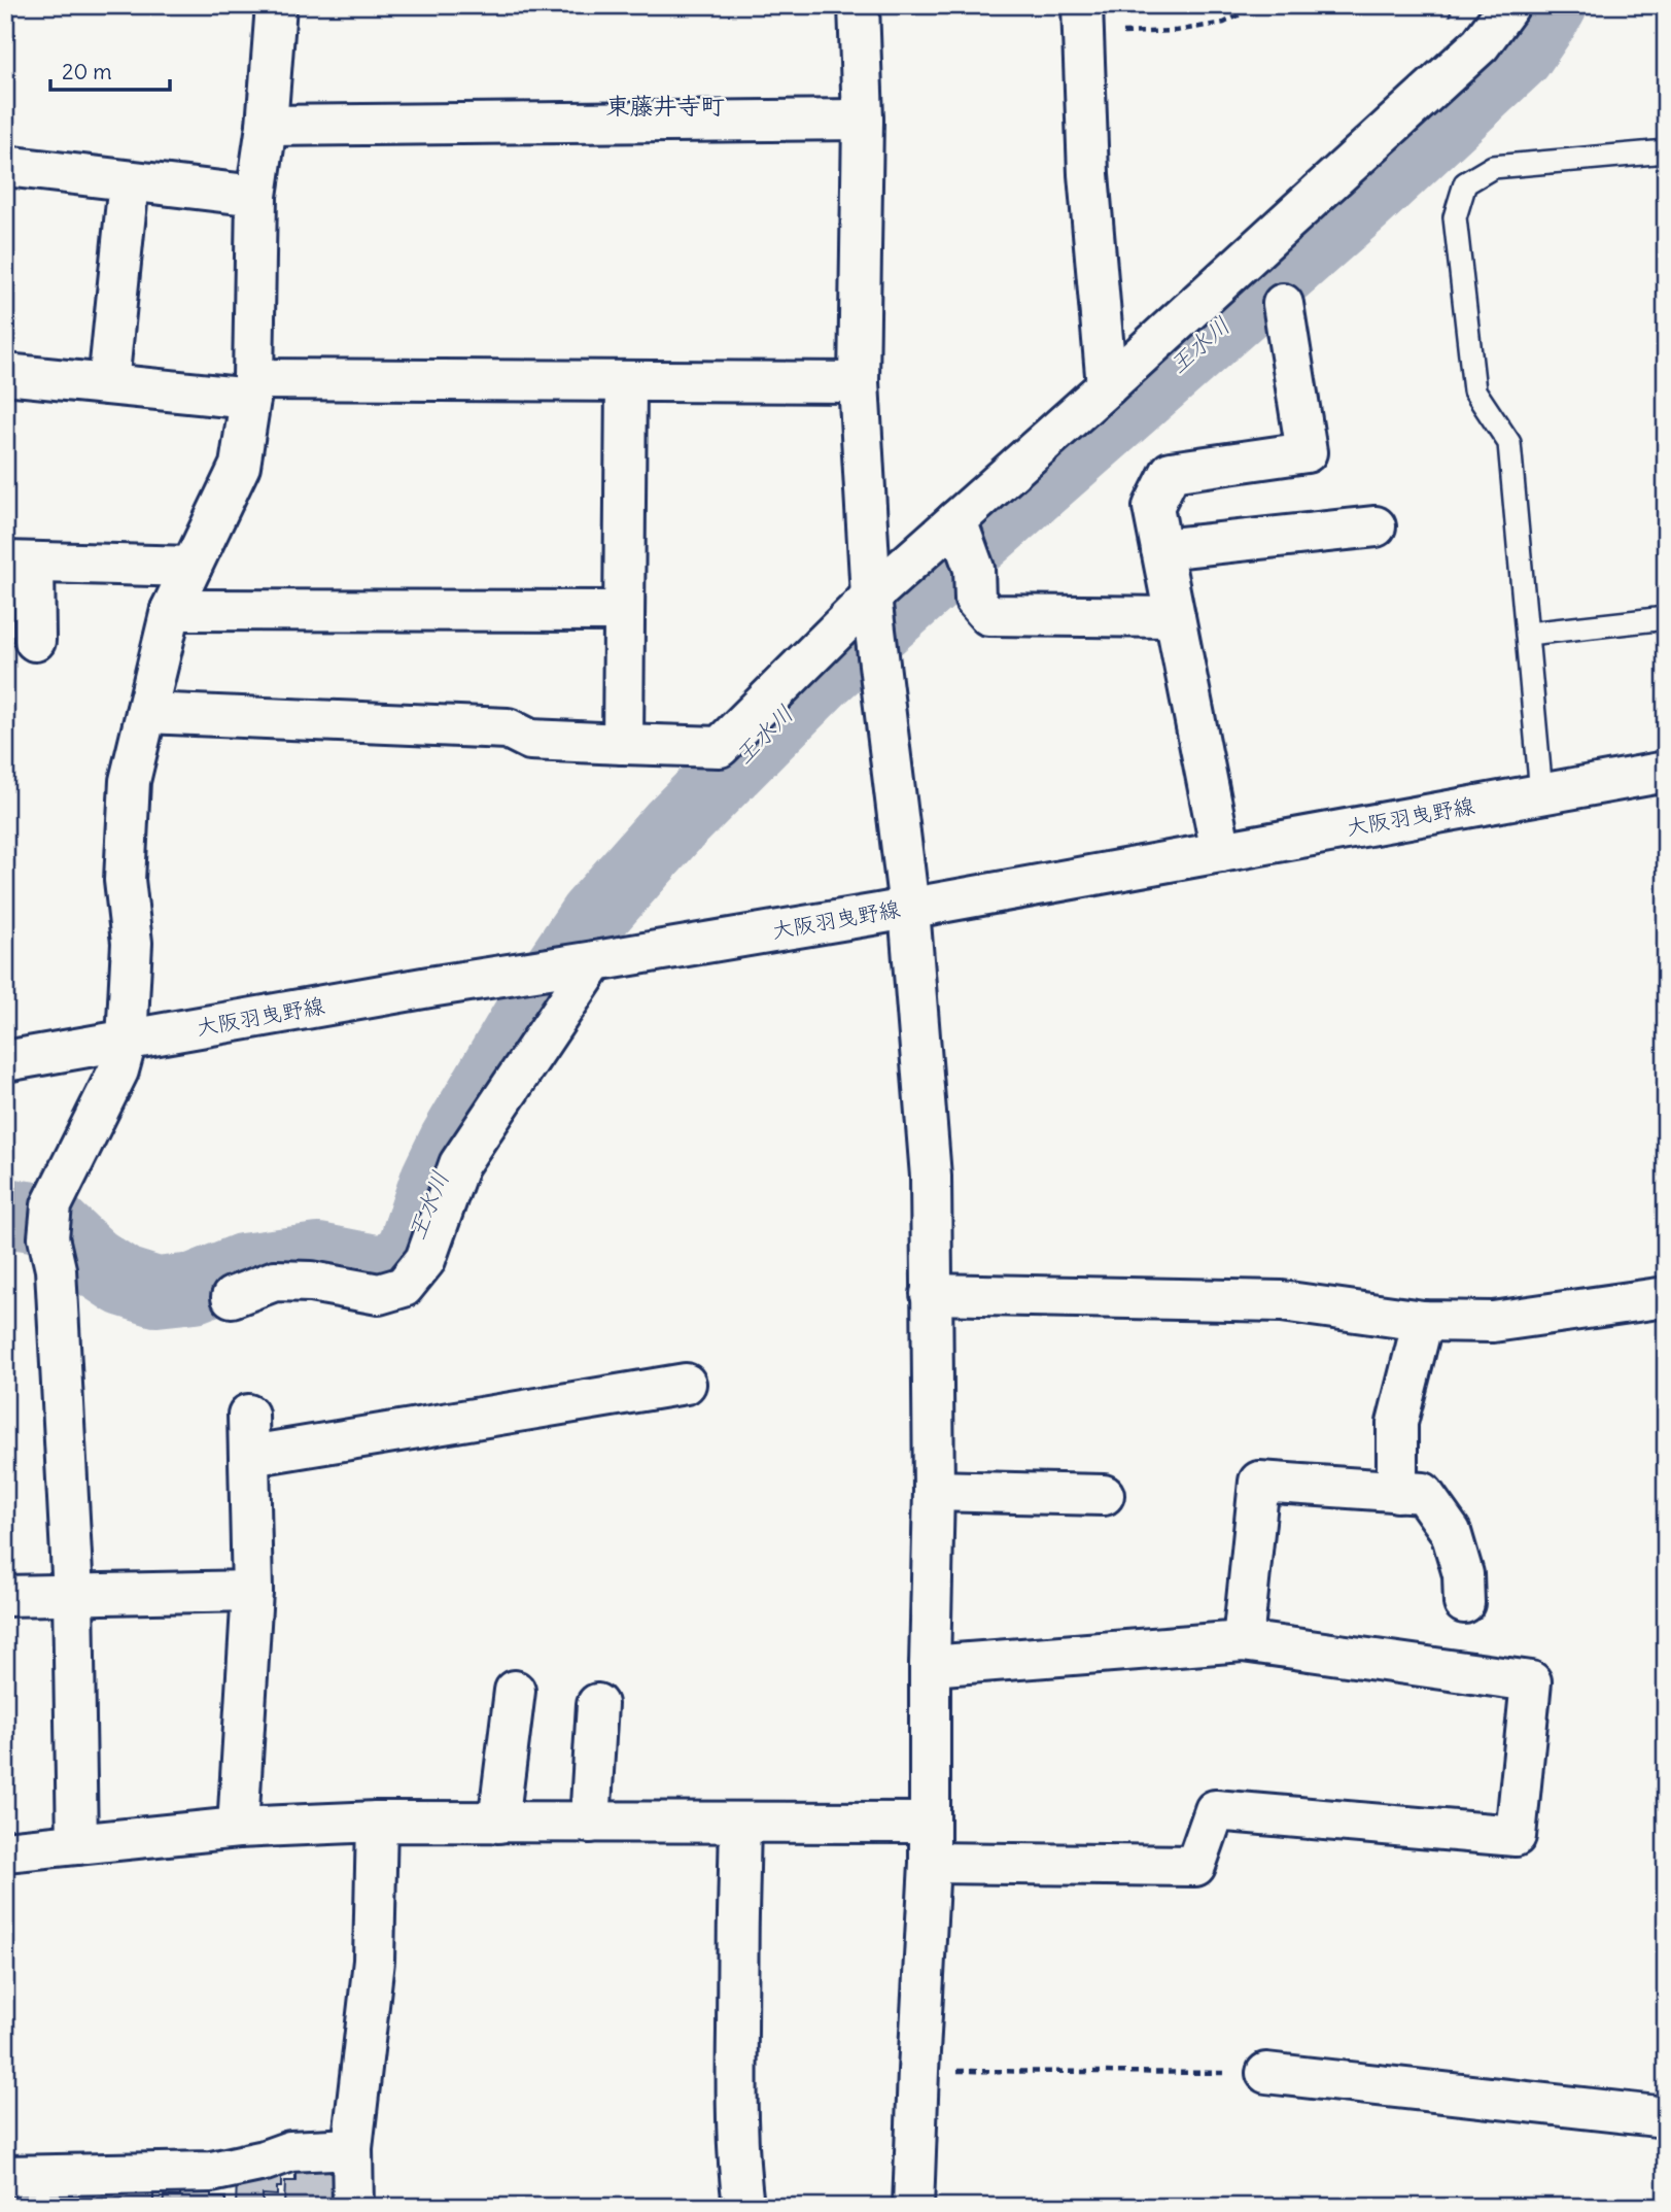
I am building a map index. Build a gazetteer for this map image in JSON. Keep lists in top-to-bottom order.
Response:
{
  "streets": {
    "street": ["大阪羽曳野線"]
  },
  "districts": ["東藤井寺町"],
  "water": ["王水川"],
  "scale_bar": "20 m"
}
